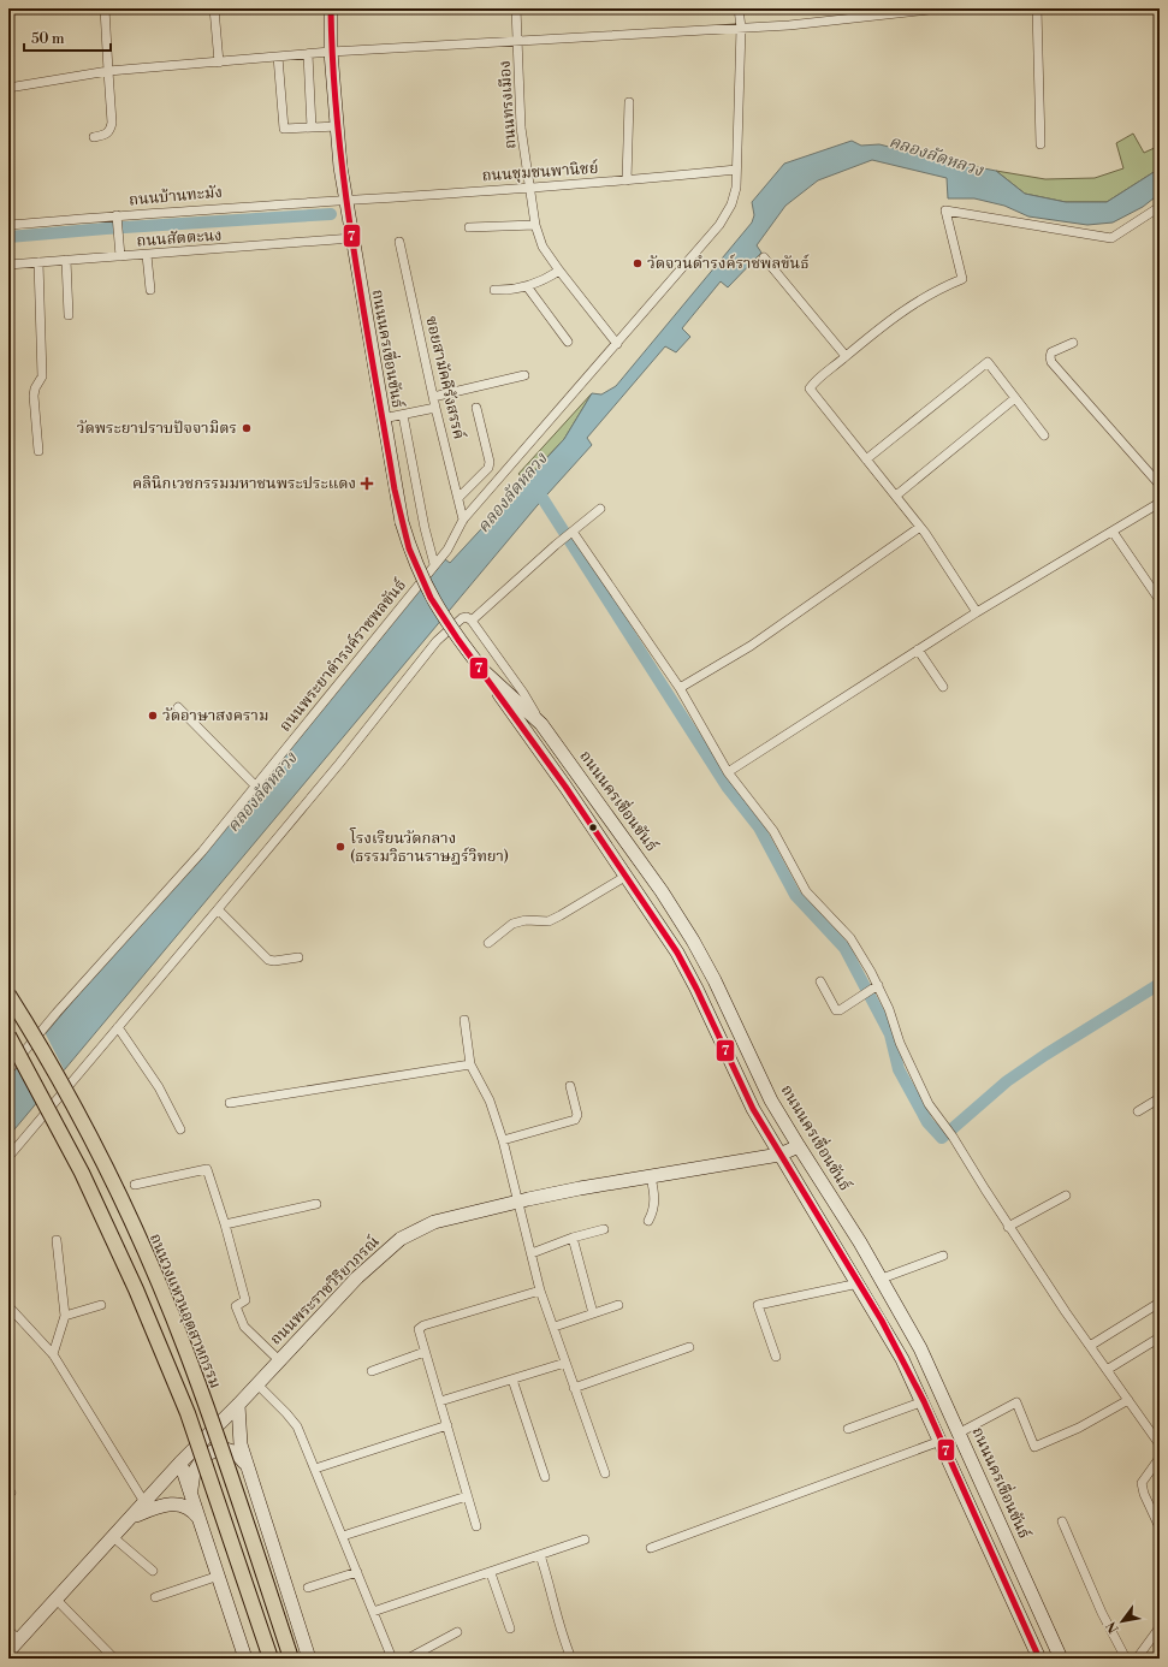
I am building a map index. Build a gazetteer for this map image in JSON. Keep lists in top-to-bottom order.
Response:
{
  "streets": {
    "main road": ["ถนนนครเขื่อนขันธ์", "ถนนพระราชวิริยาภรณ์", "ถนนวงแหวนอุตสาหกรรม"],
    "street": [
      "ถนนทรงเมือง",
      "ถนนชุมชนพานิชย์",
      "ถนนบ้านทะมัง",
      "ถนนสัตตะนง",
      "ซอยสามัคคีรังสรรค์",
      "ถนนพระยาดำรงค์ราชพลขันธ์"
    ]
  },
  "crossings": [
    ["ถนนทรงเมือง", "ถนนชุมชนพานิชย์"],
    ["ถนนทรงเมือง", "ถนนพระยาดำรงค์ราชพลขันธ์"],
    ["ถนนชุมชนพานิชย์", "ถนนบ้านทะมัง"],
    ["ถนนชุมชนพานิชย์", "ถนนนครเขื่อนขันธ์"],
    ["ถนนชุมชนพานิชย์", "ถนนพระยาดำรงค์ราชพลขันธ์"],
    ["ถนนบ้านทะมัง", "ถนนนครเขื่อนขันธ์"],
    ["ถนนสัตตะนง", "ถนนนครเขื่อนขันธ์"],
    ["ถนนนครเขื่อนขันธ์", "ถนนพระราชวิริยาภรณ์"],
    ["ซอยสามัคคีรังสรรค์", "ถนนพระยาดำรงค์ราชพลขันธ์"]
  ],
  "water": ["คลองลัดหลวง"],
  "places": {
    "other": [
      "วัดจวนดำรงค์ราชพลขันธ์",
      "วัดพระยาปราบปัจจามิตร",
      "วัดอาษาสงคราม",
      "โรงเรียนวัดกลาง (ธรรมวิธานราษฎร์วิทยา)"
    ],
    "health": ["คลินิกเวชกรรมมหาชนพระประแดง"]
  },
  "lines": ["transit line 7"],
  "scale_bar": "50 m",
  "north": "bottom left"
}
